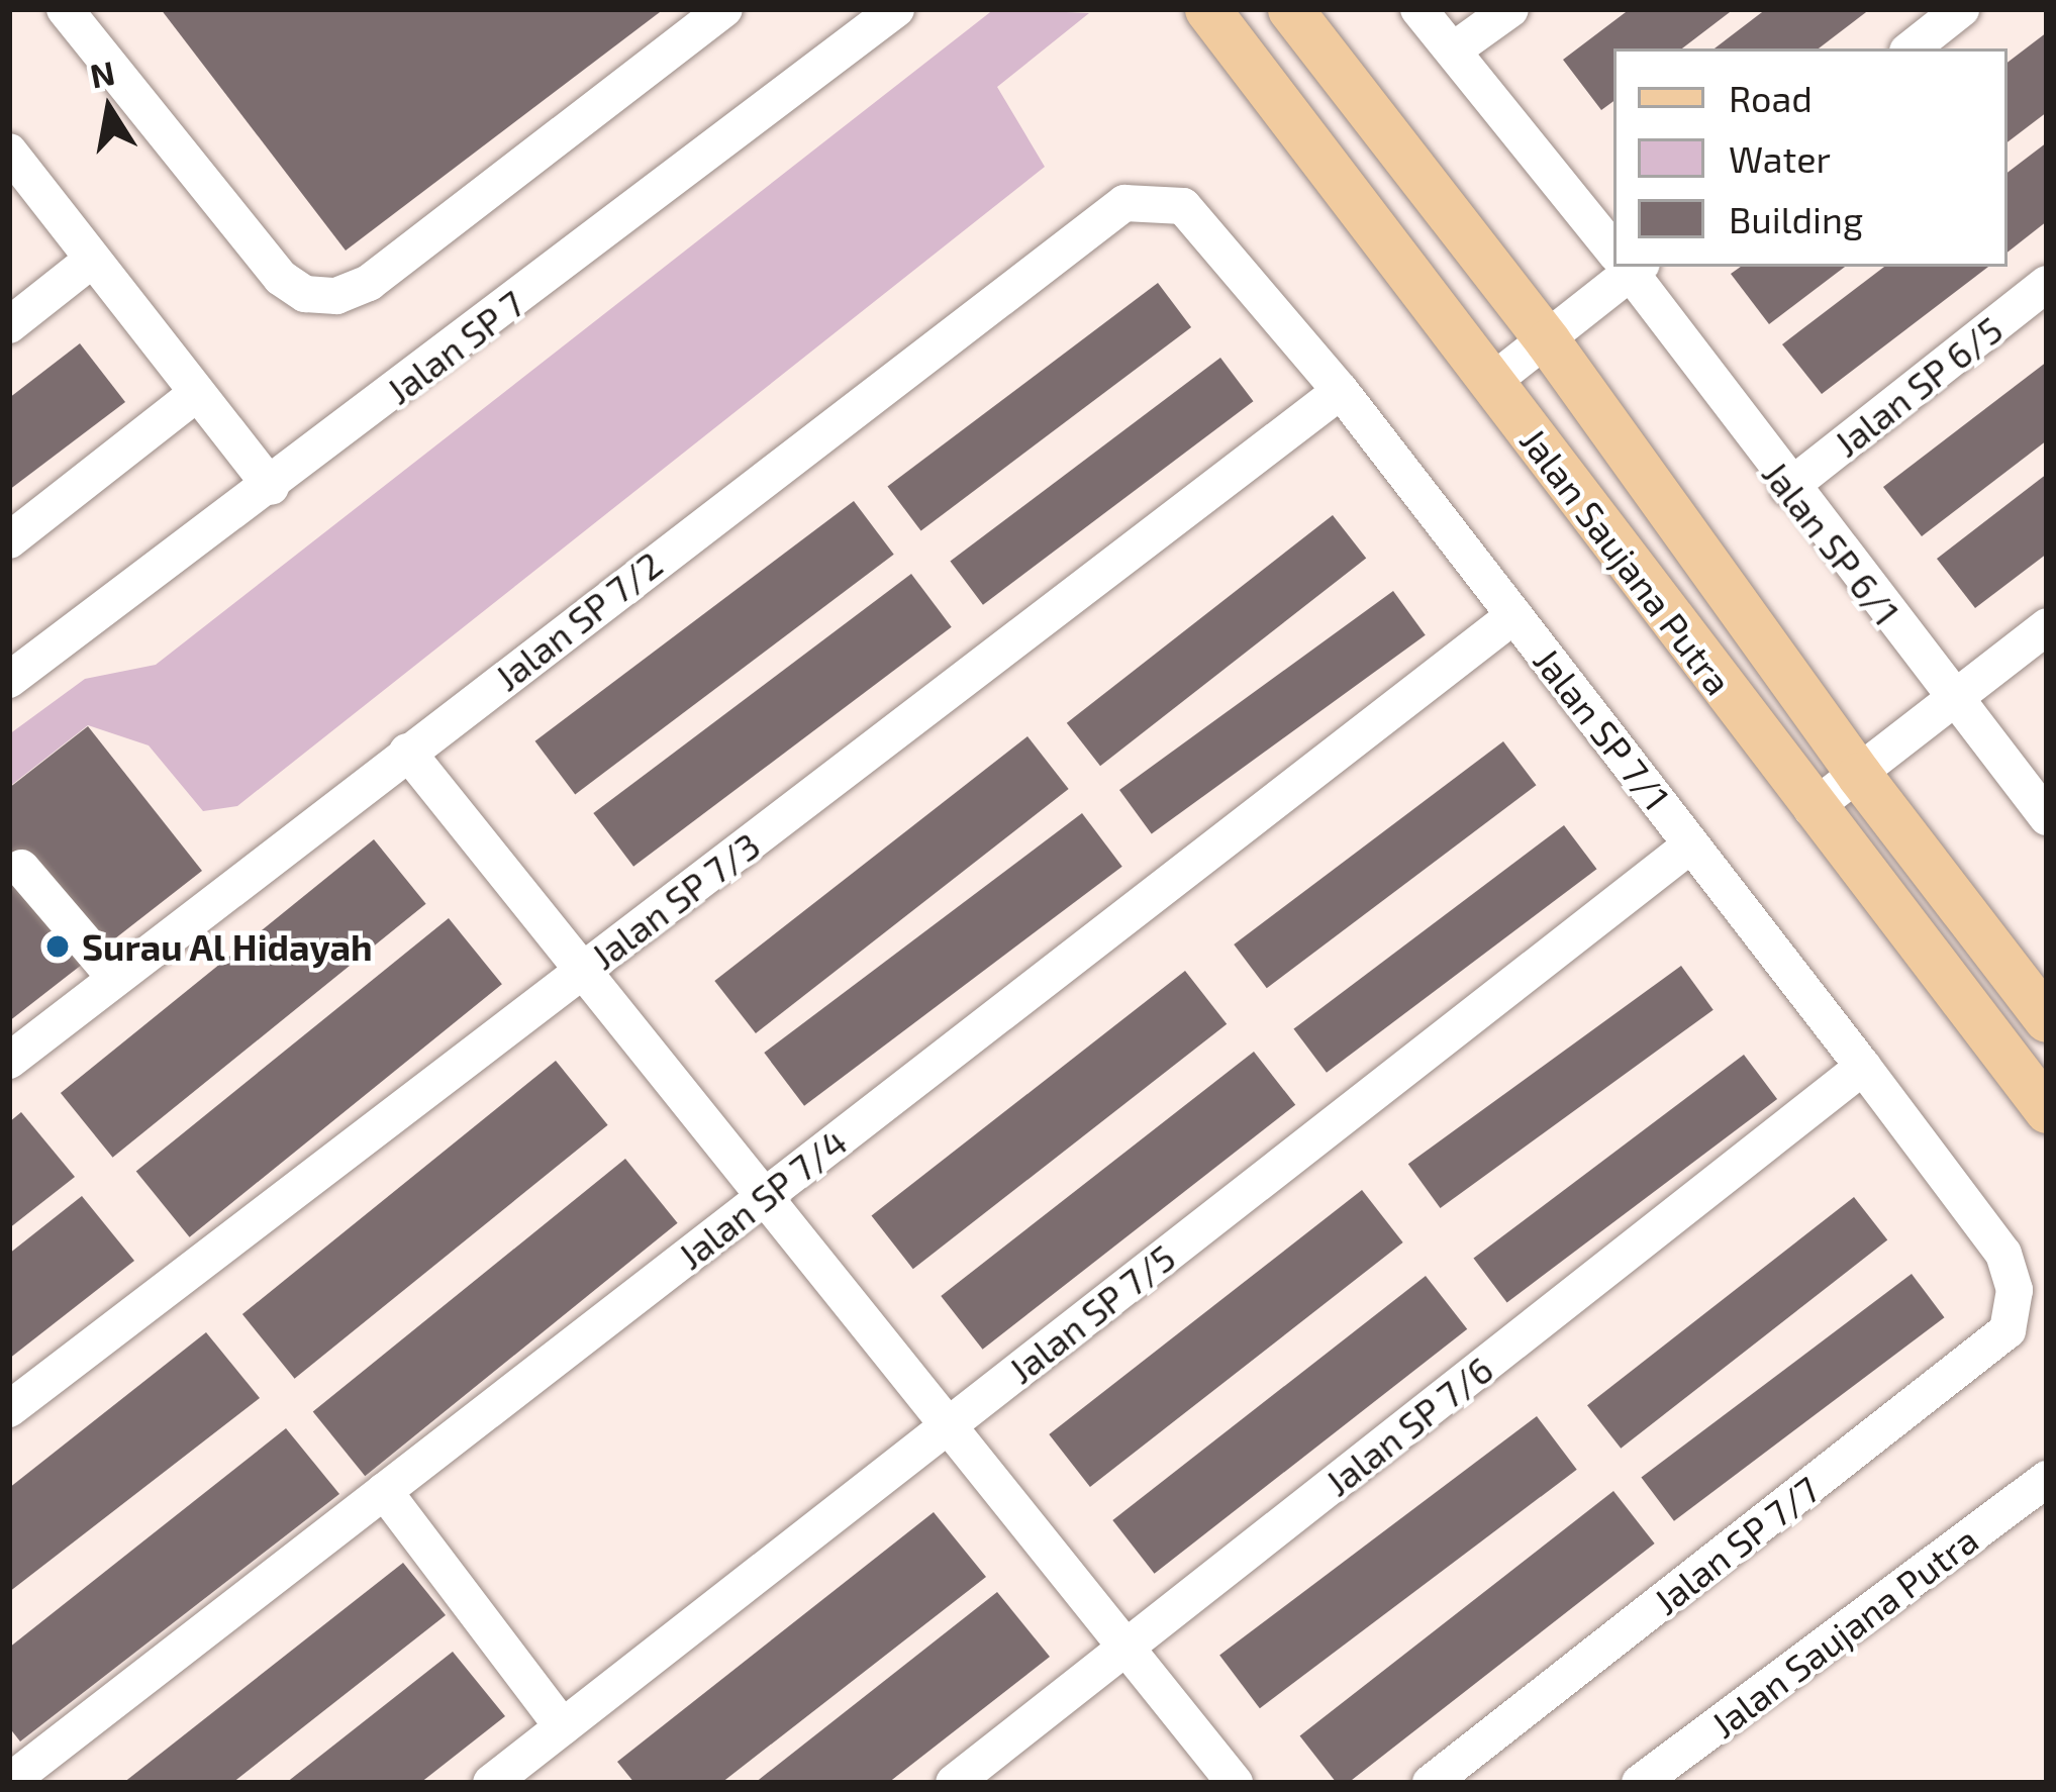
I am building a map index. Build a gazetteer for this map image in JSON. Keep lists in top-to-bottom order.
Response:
{
  "streets": {
    "main road": ["Jalan Saujana Putra"],
    "street": [
      "Jalan SP 7",
      "Jalan SP 6/5",
      "Jalan SP 6/1",
      "Jalan SP 7/2",
      "Jalan SP 7/1",
      "Jalan SP 7/3",
      "Jalan SP 7/4",
      "Jalan SP 7/5",
      "Jalan SP 7/6",
      "Jalan SP 7/7"
    ]
  },
  "crossings": [
    ["Jalan SP 6/5", "Jalan SP 6/1"],
    ["Jalan SP 7/2", "Jalan SP 7/1"],
    ["Jalan SP 7/1", "Jalan SP 7/3"],
    ["Jalan SP 7/1", "Jalan SP 7/4"],
    ["Jalan SP 7/1", "Jalan SP 7/5"],
    ["Jalan SP 7/1", "Jalan SP 7/6"],
    ["Jalan SP 7/1", "Jalan SP 7/7"]
  ],
  "places": ["Surau Al Hidayah"],
  "legend": ["Road", "Water", "Building"],
  "north": "top"
}
